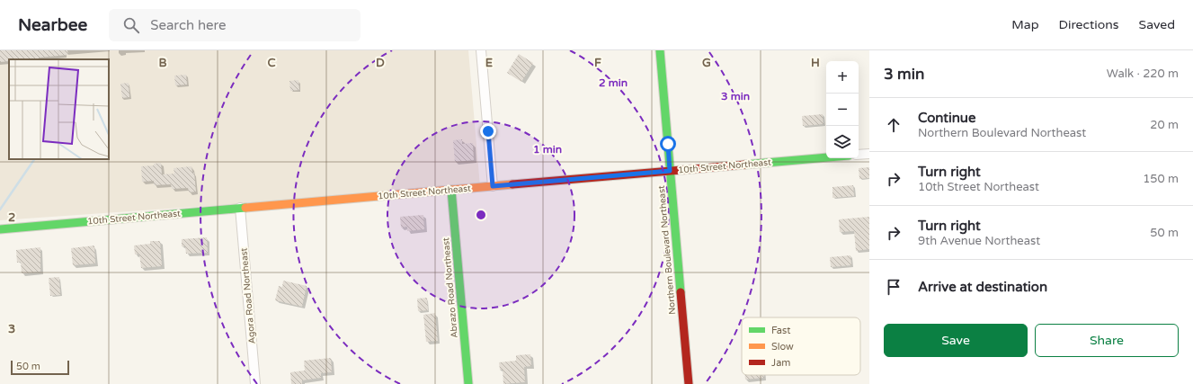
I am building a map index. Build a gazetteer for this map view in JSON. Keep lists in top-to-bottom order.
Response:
{
  "streets": {
    "street": [
      "10th Street Northeast",
      "Northern Boulevard Northeast",
      "Abrazo Road Northeast",
      "Agora Road Northeast"
    ]
  },
  "crossings": [
    ["10th Street Northeast", "Northern Boulevard Northeast"],
    ["10th Street Northeast", "Abrazo Road Northeast"],
    ["10th Street Northeast", "Agora Road Northeast"]
  ],
  "legend": ["Fast", "Slow", "Jam"],
  "scale_bar": "50 m",
  "page": {
    "header": "Nearbee",
    "search": "Search here",
    "nav": ["Map", "Directions", "Saved"],
    "heading": ["3 min", "Walk · 220 m"],
    "map_buttons": ["+", "−"],
    "list": [
      ["Continue", "Northern Boulevard Northeast", "20 m"],
      ["Turn right", "10th Street Northeast", "150 m"],
      ["Turn right", "9th Avenue Northeast", "50 m"],
      "Arrive at destination"
    ],
    "buttons": ["Save", "Share"],
    "scale": "50 m"
  },
  "grid": {
    "columns": [
      "B",
      "C",
      "D",
      "E",
      "F",
      "G",
      "H"
    ],
    "rows": ["2", "3"]
  },
  "rings": ["2 min", "3 min", "1 min"]
}
